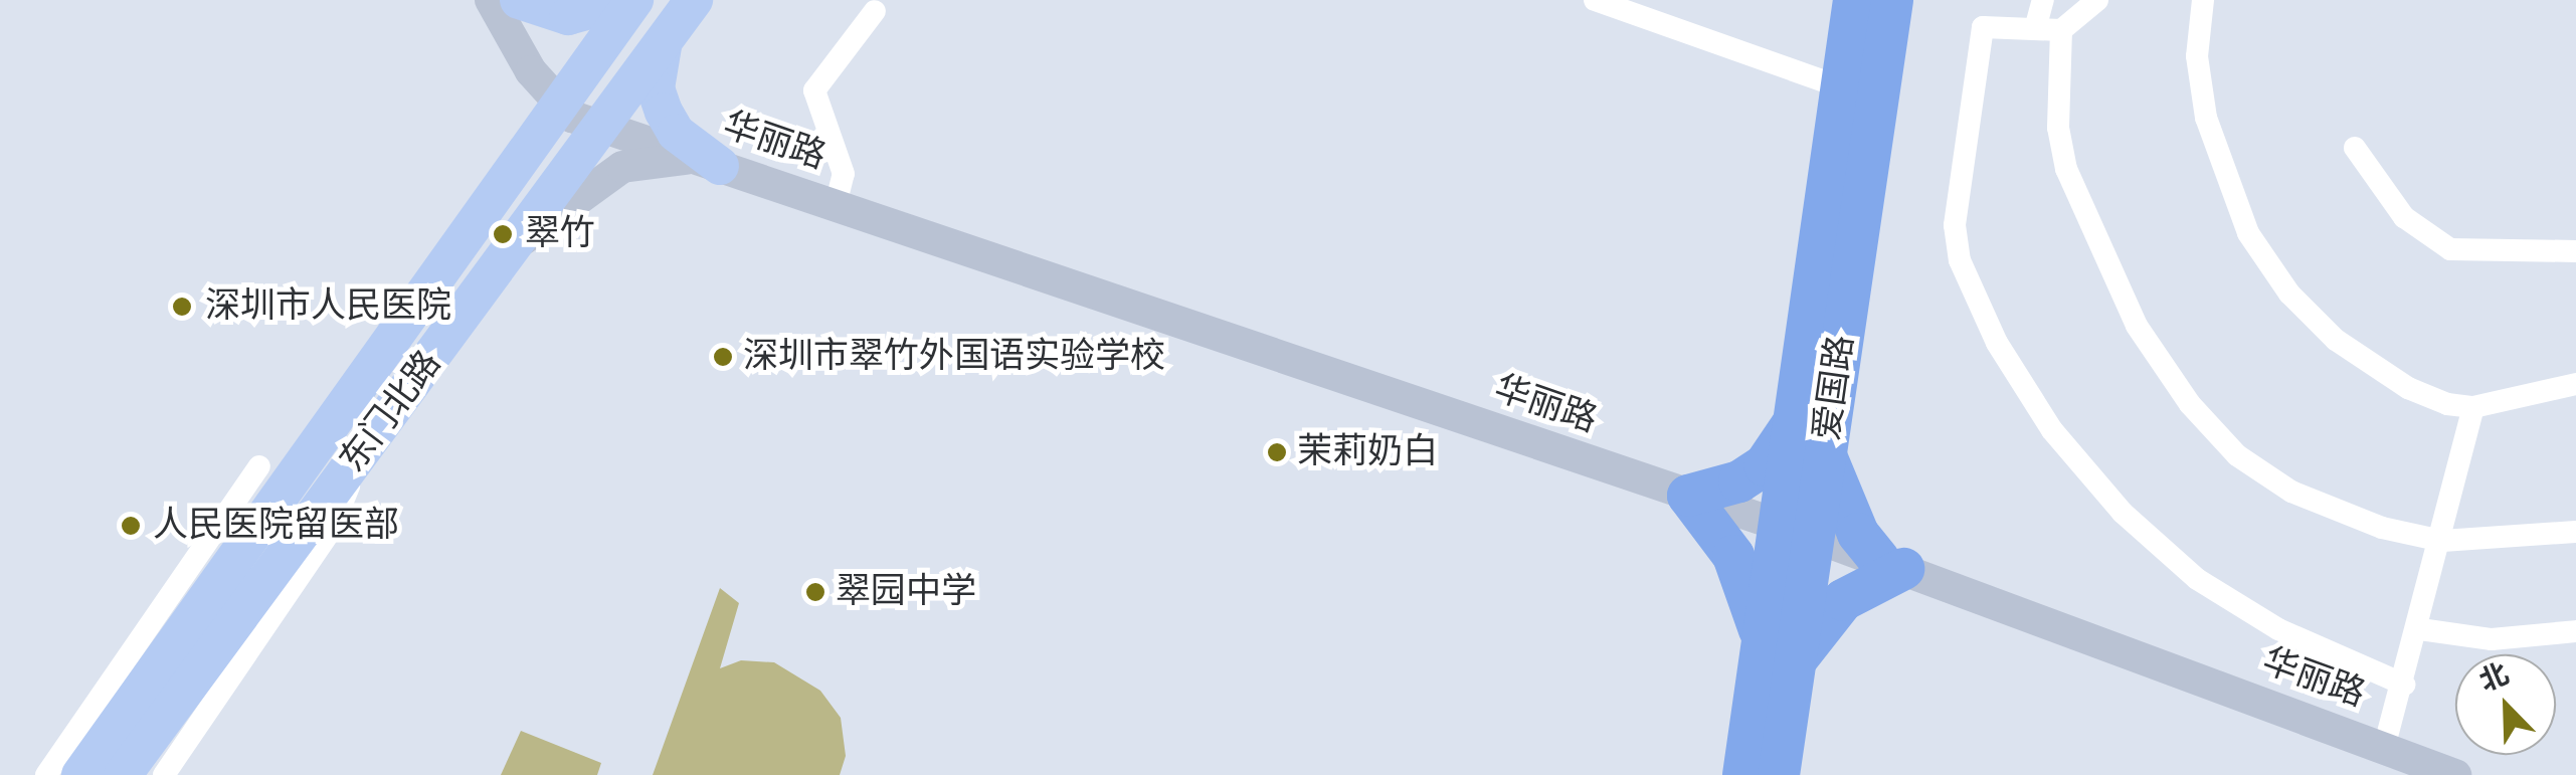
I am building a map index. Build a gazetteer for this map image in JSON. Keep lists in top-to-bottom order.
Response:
{
  "streets": {
    "highway": ["爱国路"],
    "main road": ["东门北路"],
    "street": ["华丽路"]
  },
  "crossings": [
    ["华丽路", "爱国路"],
    ["华丽路", "东门北路"]
  ],
  "places": [
    "翠竹",
    "深圳市人民医院",
    "深圳市翠竹外国语实验学校",
    "茉莉奶白",
    "人民医院留医部",
    "翠园中学"
  ],
  "north": "top left"
}
